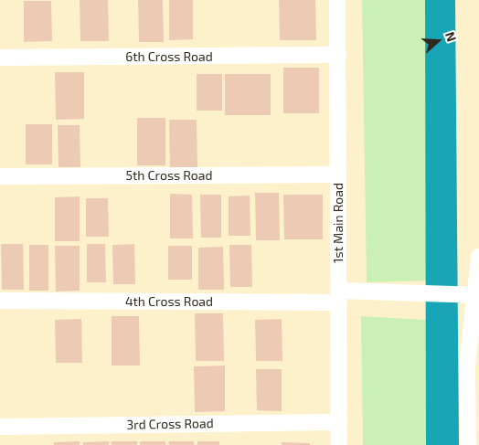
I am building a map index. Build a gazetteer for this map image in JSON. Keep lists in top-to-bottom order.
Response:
{
  "streets": {
    "street": [
      "6th Cross Road",
      "5th Cross Road",
      "1st Main Road",
      "4th Cross Road",
      "3rd Cross Road"
    ]
  },
  "crossings": [
    ["6th Cross Road", "1st Main Road"],
    ["5th Cross Road", "1st Main Road"],
    ["1st Main Road", "4th Cross Road"],
    ["1st Main Road", "3rd Cross Road"]
  ],
  "north": "right"
}
